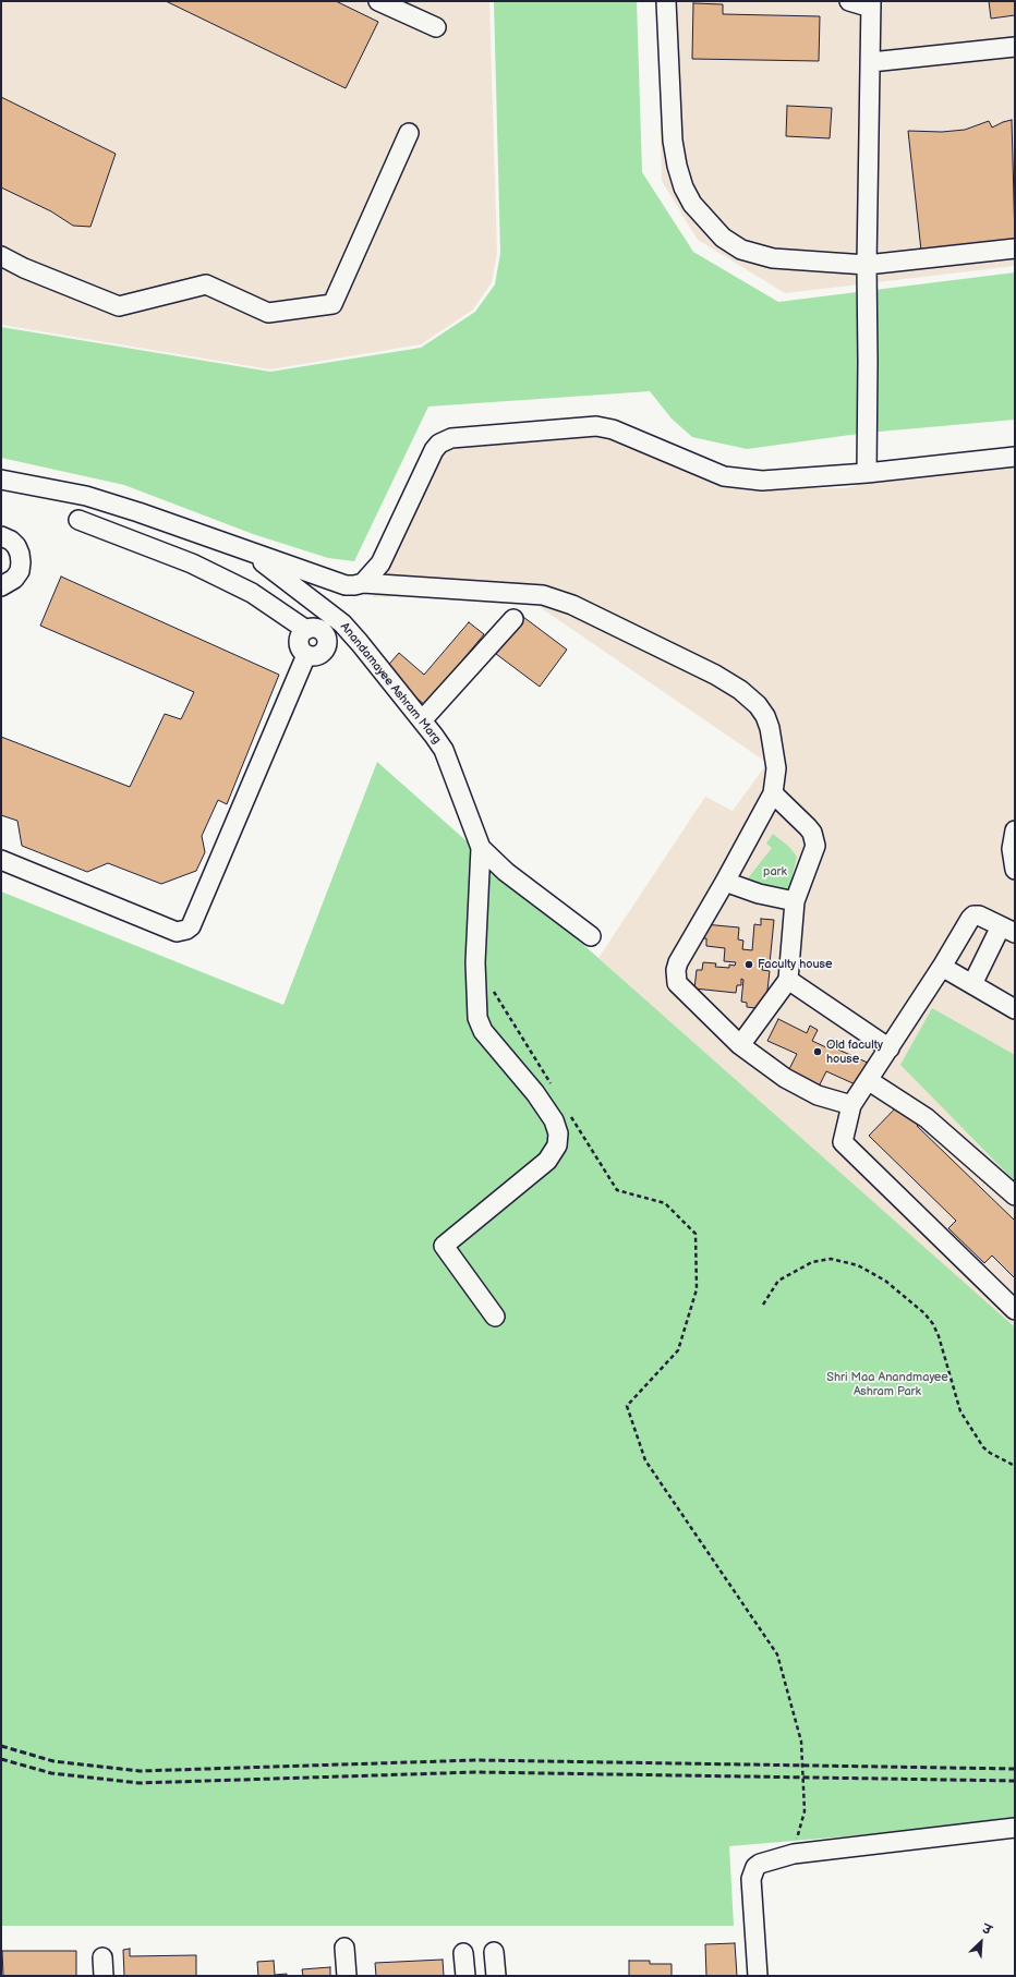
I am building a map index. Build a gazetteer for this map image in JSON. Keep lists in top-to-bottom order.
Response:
{
  "streets": {
    "street": ["Anandamayee Ashram Marg"]
  },
  "parks": ["park", "Shri Maa Anandmayee Ashram Park"],
  "places": ["Faculty house", "Old faculty house"],
  "north": "top right"
}
